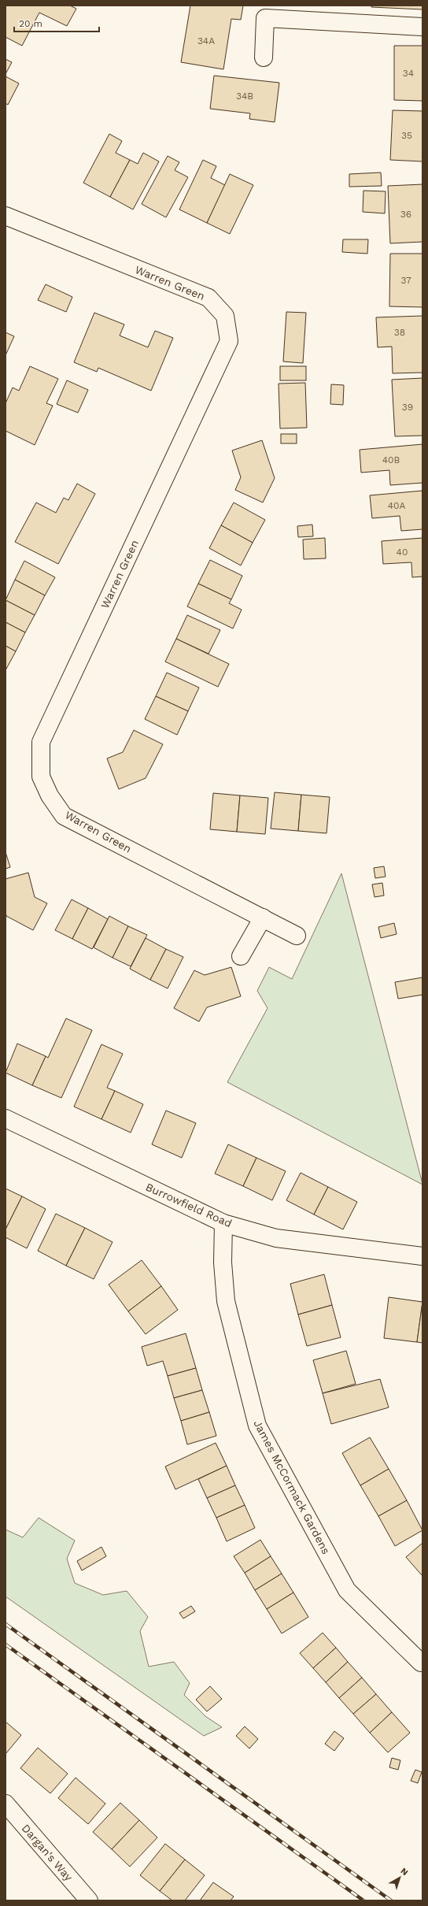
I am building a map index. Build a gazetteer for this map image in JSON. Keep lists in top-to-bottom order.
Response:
{
  "streets": {
    "street": [
      "Warren Green",
      "Burrowfield Road",
      "James McCormack Gardens",
      "Dargan's Way"
    ]
  },
  "crossings": [
    ["Burrowfield Road", "James McCormack Gardens"]
  ],
  "house_numbers": [
    "34A",
    "34",
    "34B",
    "35",
    "36",
    "37",
    "38",
    "39",
    "40B",
    "40A",
    "40"
  ],
  "scale_bar": "20 m",
  "north": "top right"
}
